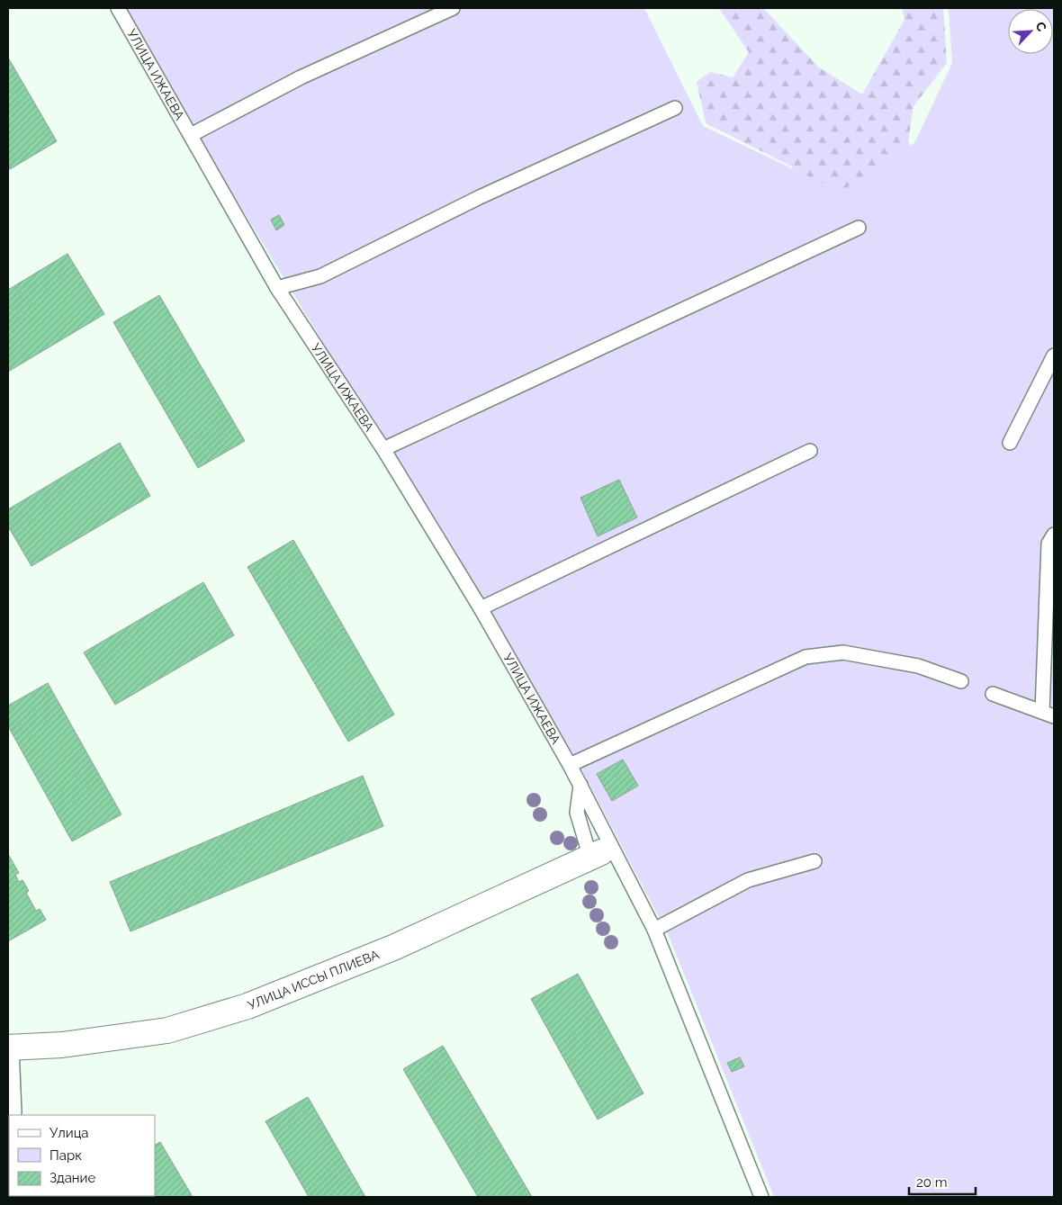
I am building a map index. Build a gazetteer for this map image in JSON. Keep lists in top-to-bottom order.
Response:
{
  "streets": {
    "street": ["УЛИЦА ИССЫ ПЛИЕВА"],
    "lane": ["УЛИЦА ИЖАЕВА"]
  },
  "legend": ["Улица", "Парк", "Здание"],
  "scale_bar": "20 m",
  "north": "top right"
}
